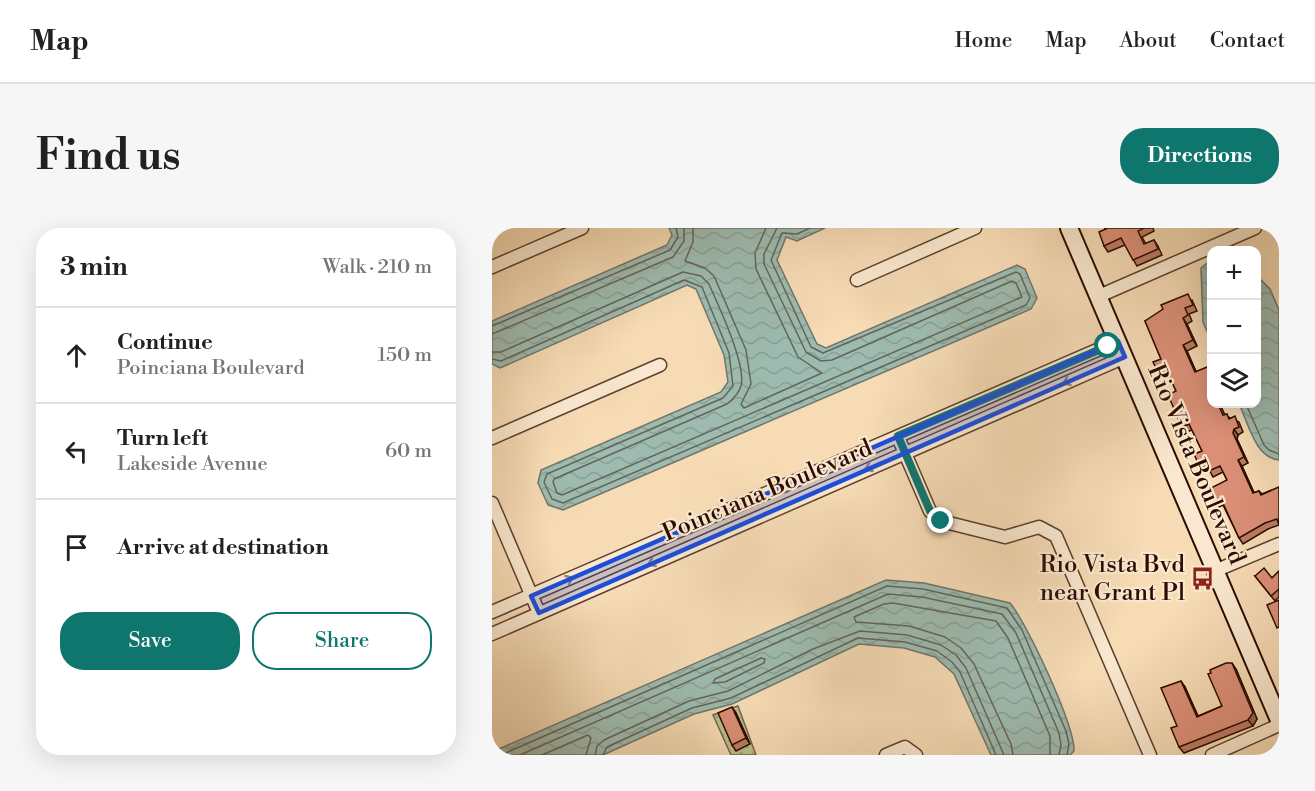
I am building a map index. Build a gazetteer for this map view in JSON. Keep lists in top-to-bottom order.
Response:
{
  "streets": {
    "street": ["Rio Vista Boulevard", "Poinciana Boulevard"]
  },
  "crossings": [
    ["Rio Vista Boulevard", "Poinciana Boulevard"]
  ],
  "places": {
    "bus stop": ["Rio Vista Bvd near Grant Pl"]
  },
  "page": {
    "header": "Map",
    "nav": [
      "Home",
      "Map",
      "About",
      "Contact"
    ],
    "buttons": [
      "Directions",
      ["Save", "Share"]
    ],
    "title": "Find us",
    "heading": ["3 min", "Walk · 210 m"],
    "map_buttons": ["+", "−"],
    "list": [
      ["Continue", "Poinciana Boulevard", "150 m"],
      ["Turn left", "Lakeside Avenue", "60 m"],
      "Arrive at destination"
    ]
  }
}
